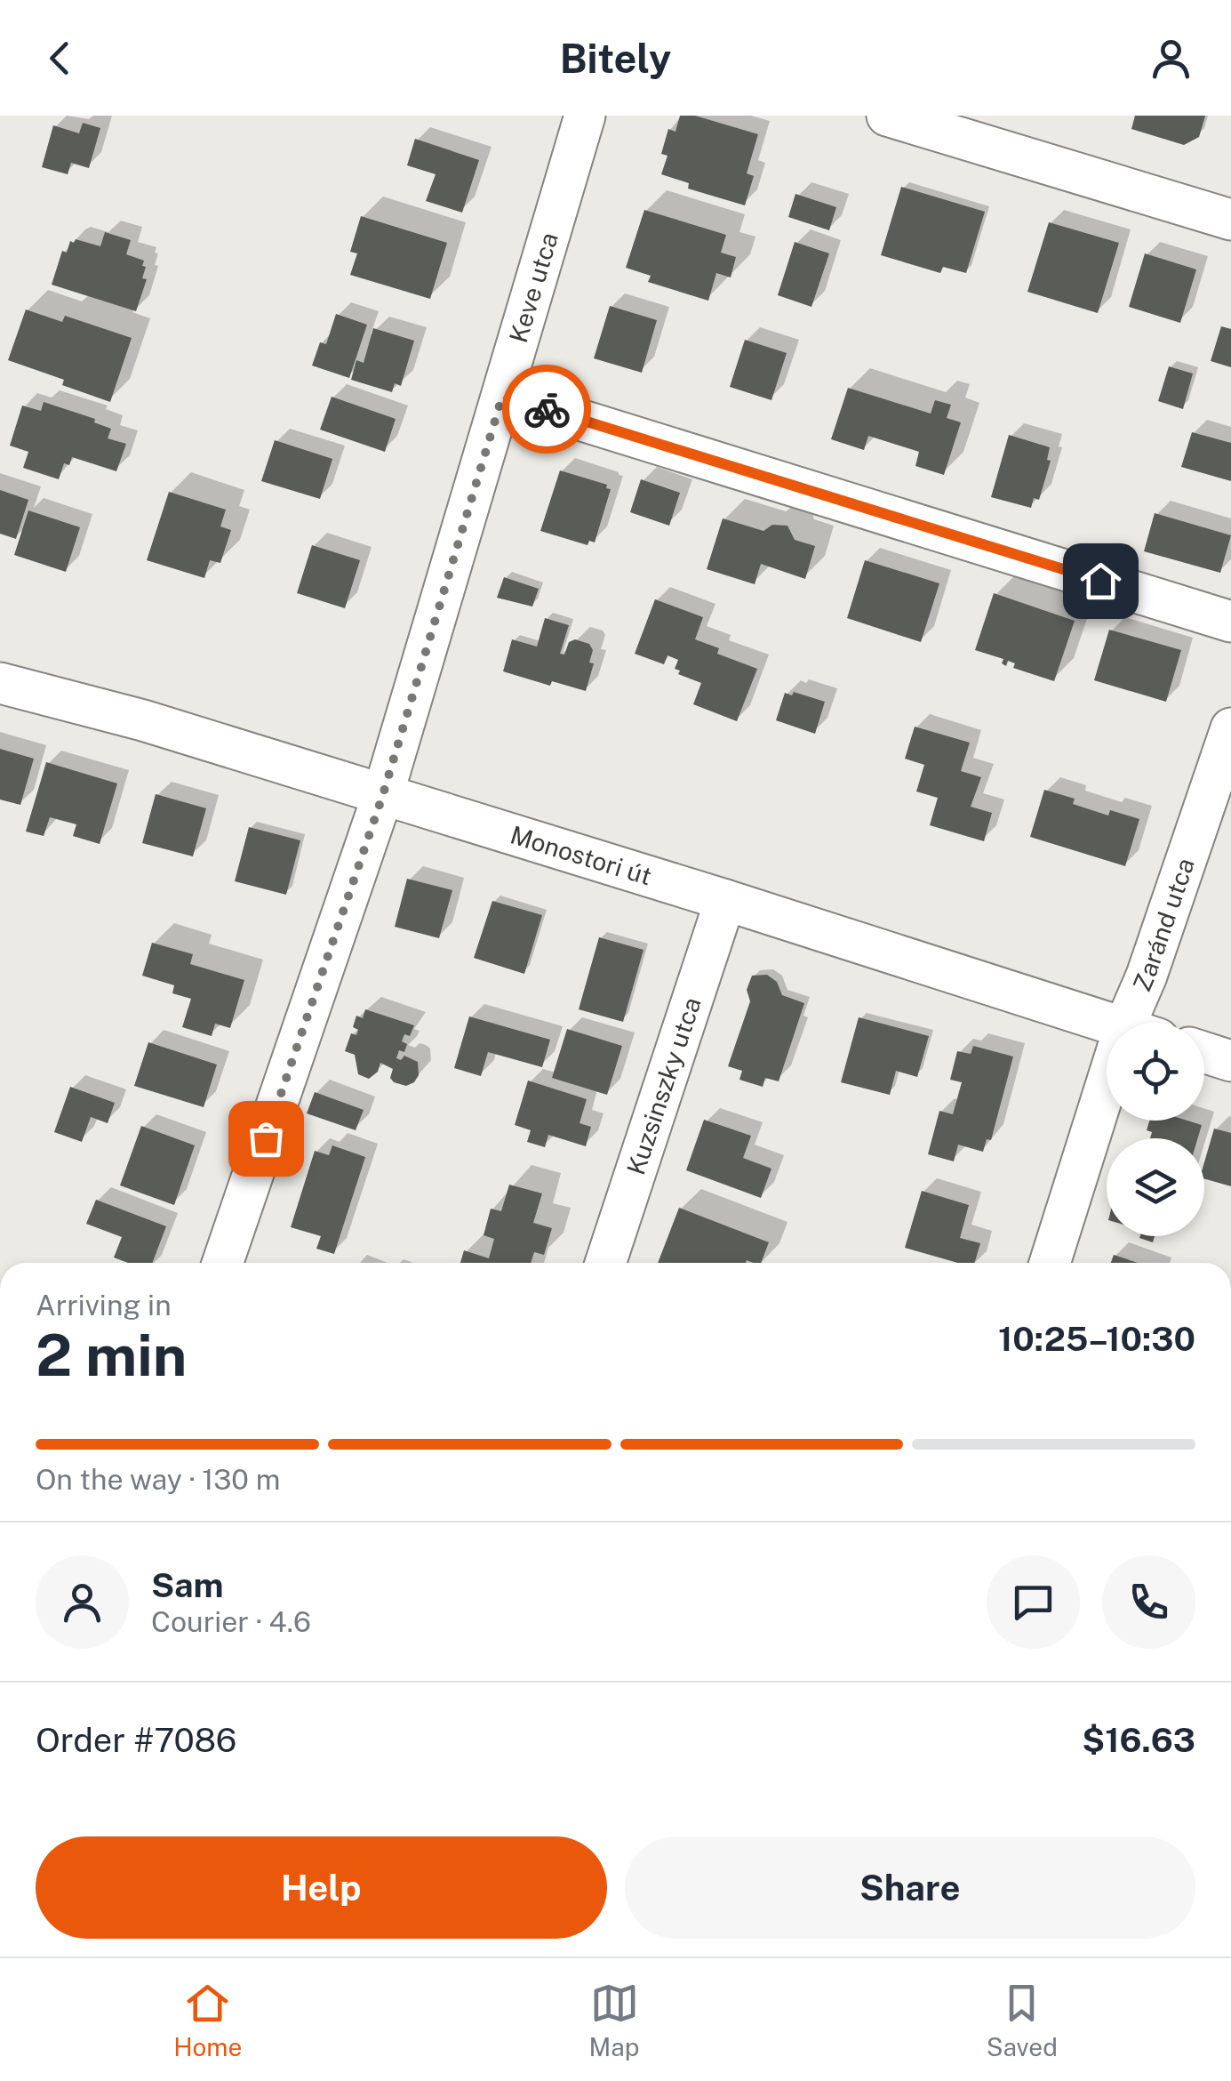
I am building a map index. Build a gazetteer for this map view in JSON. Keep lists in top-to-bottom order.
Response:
{
  "streets": {
    "street": [
      "Keve utca",
      "Monostori út",
      "Zaránd utca",
      "Kuzsinszky utca"
    ]
  },
  "crossings": [
    ["Keve utca", "Monostori út"],
    ["Monostori út", "Kuzsinszky utca"]
  ],
  "page": {
    "header": "Bitely",
    "heading": ["2 min", "Arriving in", "10:25–10:30"],
    "panel": [
      "Sam",
      "Courier · 4.6",
      "Order #7086",
      "$16.63"
    ],
    "bar": "On the way · 130 m",
    "buttons": ["Help", "Share"],
    "tabs": ["Home", "Map", "Saved"]
  }
}
